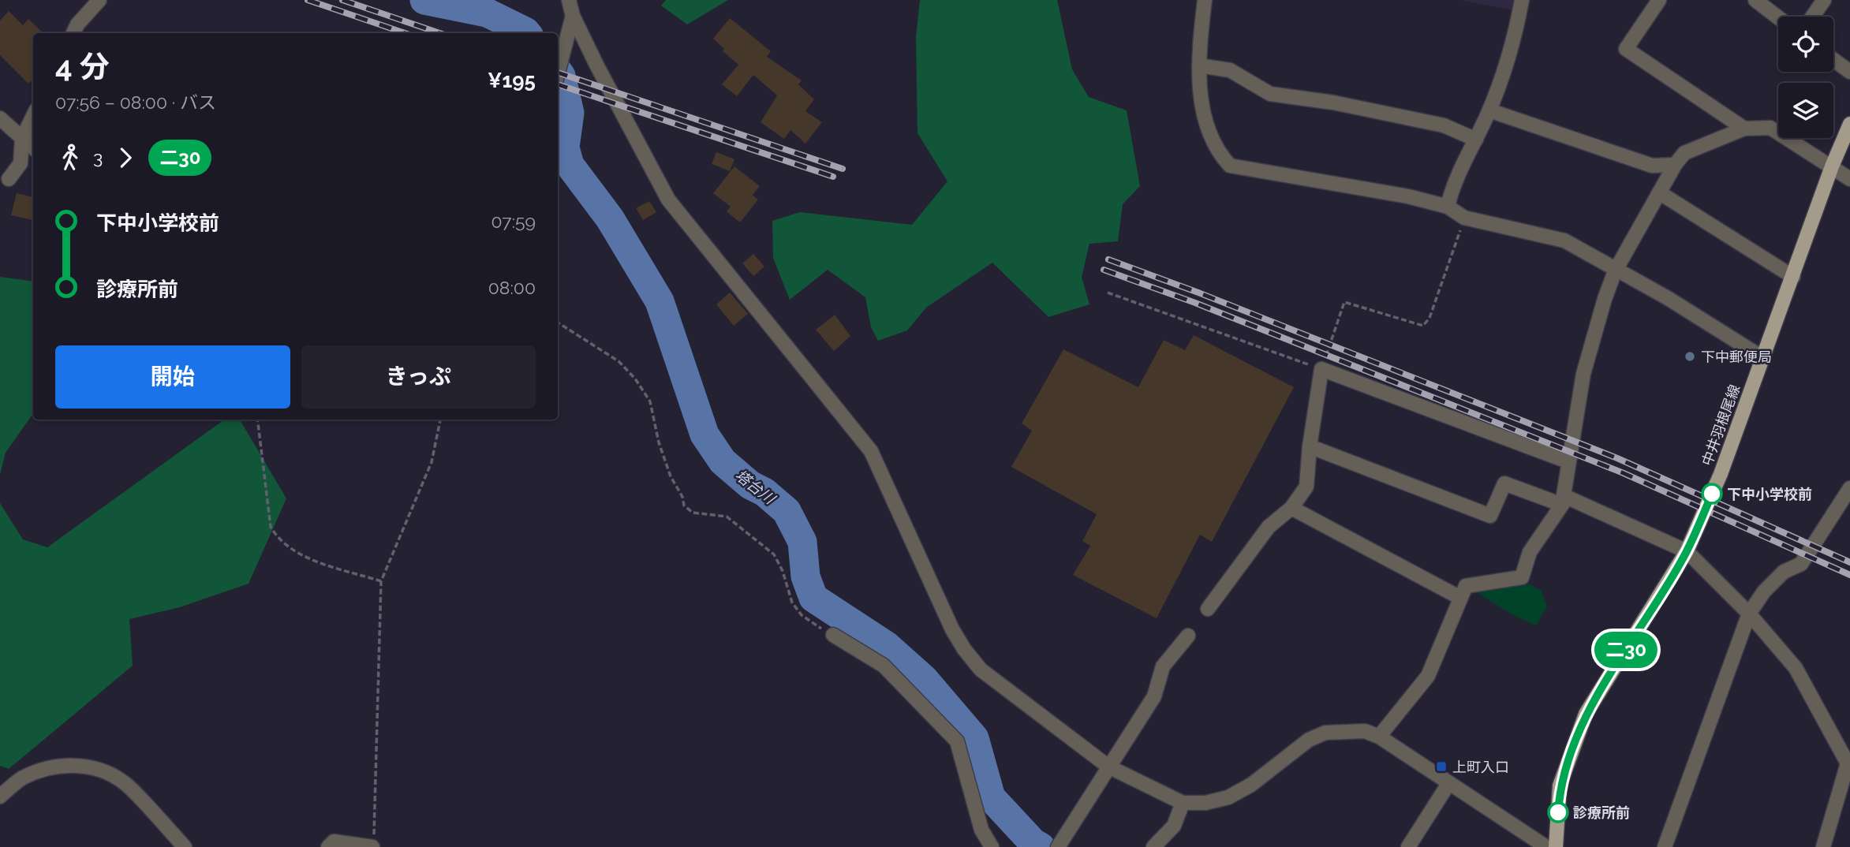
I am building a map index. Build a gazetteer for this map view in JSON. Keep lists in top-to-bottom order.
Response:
{
  "streets": {
    "main road": ["中井羽根尾線"]
  },
  "water": ["塔台川"],
  "places": {
    "other": ["下中郵便局", "下中小学校前", "診療所前"],
    "transit": ["上町入口"]
  },
  "lines": ["bus line 二30"],
  "page": {
    "on_map": "二30",
    "heading": ["4 分", "07:56 – 08:00 · バス", "¥195"],
    "legs": ["3", "二30"],
    "list": [
      {
        "name": "下中小学校前",
        "value": "07:59"
      },
      {
        "name": "診療所前",
        "value": "08:00"
      }
    ],
    "buttons": ["開始", "きっぷ"]
  }
}
